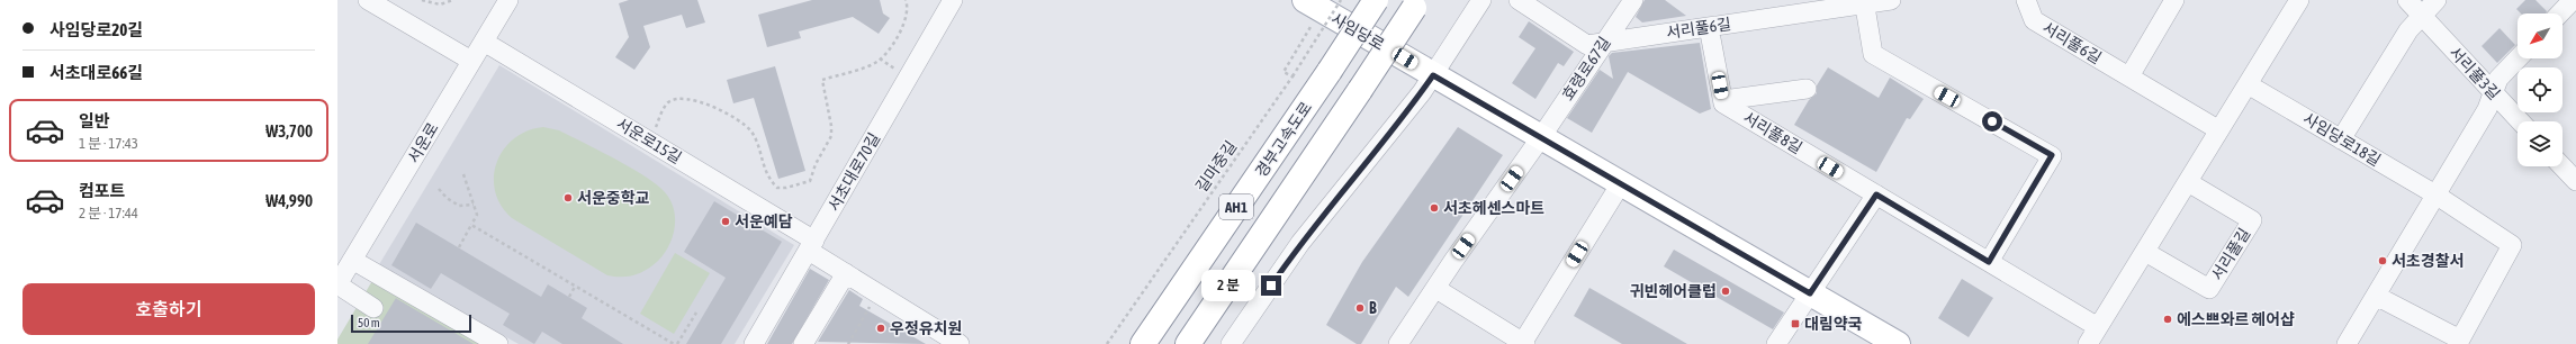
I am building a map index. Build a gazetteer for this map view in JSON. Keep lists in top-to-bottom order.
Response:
{
  "streets": {
    "main road": ["사임당로", "경부고속도로", "AH1"],
    "street": [
      "서리풀6길",
      "효령로67길",
      "서리풀3길",
      "서리풀8길",
      "사임당로18길",
      "서운로15길",
      "서운로",
      "서초대로70길",
      "서리풀길"
    ],
    "path": ["길마중길"]
  },
  "crossings": [
    ["서리풀6길", "효령로67길"],
    ["사임당로", "효령로67길"],
    ["서운로15길", "서운로"],
    ["서운로15길", "서초대로70길"]
  ],
  "places": {
    "other": [
      "서운중학교",
      "서초헤센스마트",
      "서운예담",
      "서초경찰서",
      "귀빈헤어클럽",
      "B",
      "에스쁘와르 헤어샵",
      "우정유치원"
    ],
    "transit": ["대림약국"]
  },
  "scale_bar": "50 m",
  "north": "bottom left",
  "page": {
    "banner": ["사임당로20길", "서초대로66길"],
    "list": [
      {
        "name": "일반",
        "note": "1 분 · 17:43",
        "value": "₩3,700"
      },
      {
        "name": "컴포트",
        "note": "2 분 · 17:44",
        "value": "₩4,990"
      }
    ],
    "bubble": "2 분",
    "buttons": "호출하기",
    "scale": "50 m"
  }
}
